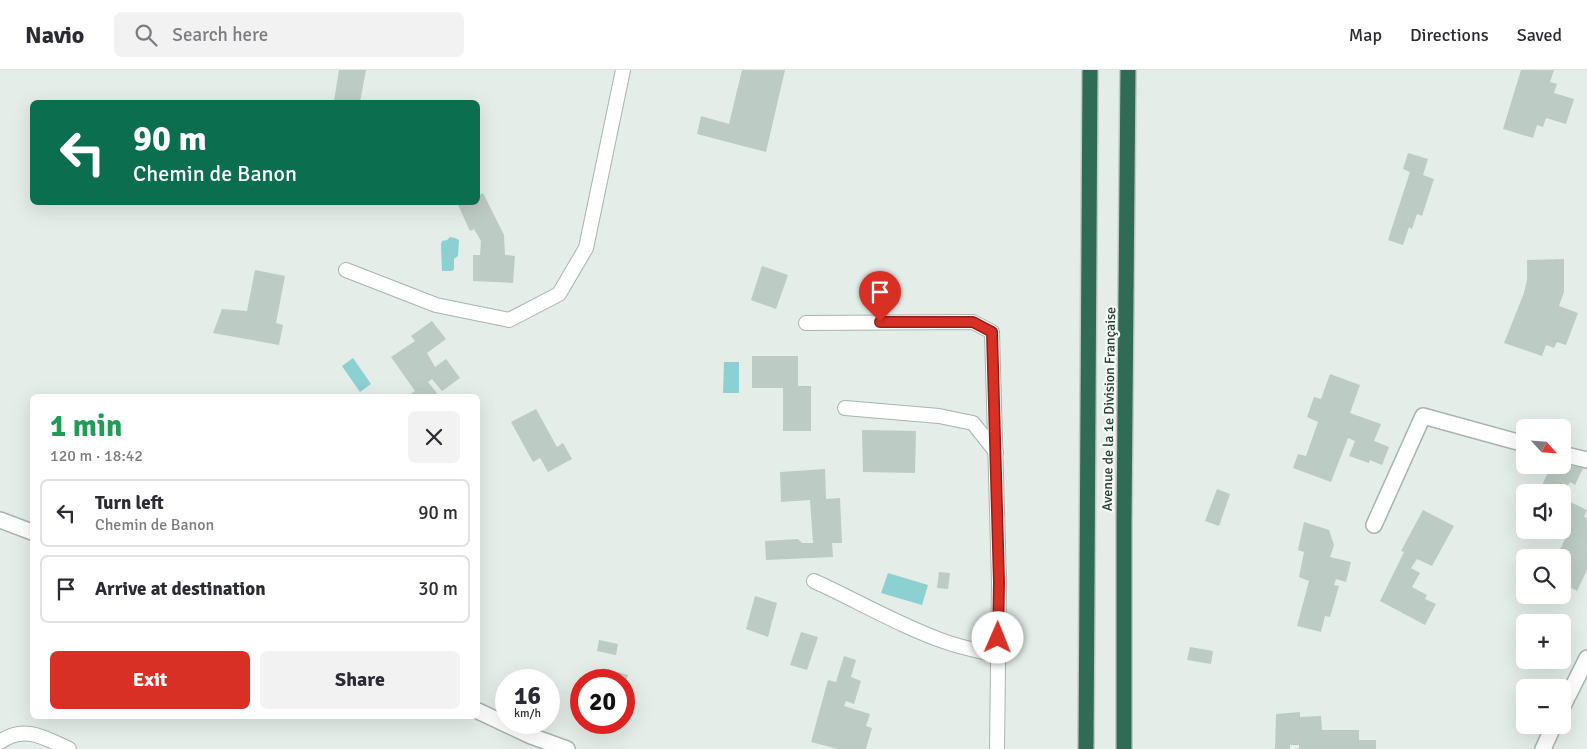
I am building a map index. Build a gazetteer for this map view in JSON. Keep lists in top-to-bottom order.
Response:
{
  "streets": {
    "highway": ["Avenue de la 1e Division Française"]
  },
  "north": "bottom right",
  "page": {
    "header": "Navio",
    "search": "Search here",
    "nav": ["Map", "Directions", "Saved"],
    "turn": ["90 m", "Chemin de Banon"],
    "heading": ["1 min", "120 m · 18:42"],
    "map_buttons": ["+", "−"],
    "list": [
      {
        "name": "Turn left",
        "note": "Chemin de Banon",
        "value": "90 m"
      },
      {
        "name": "Arrive at destination",
        "value": "30 m"
      }
    ],
    "buttons": ["Exit", "Share"],
    "speed": "16 km/h",
    "limit": "20"
  }
}
